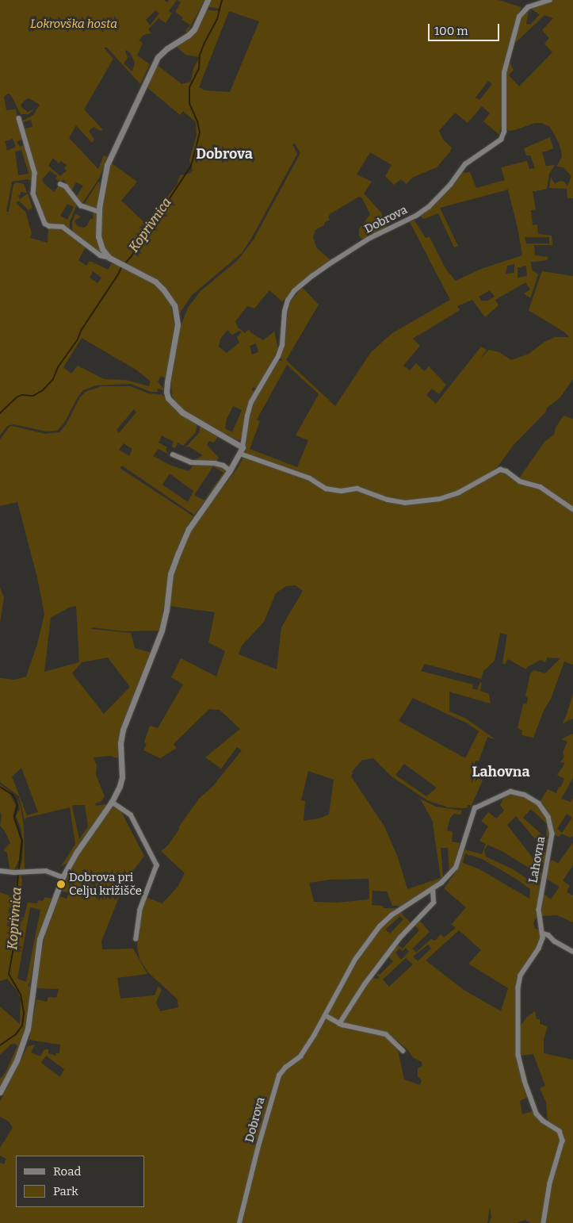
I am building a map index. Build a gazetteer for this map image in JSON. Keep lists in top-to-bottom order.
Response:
{
  "streets": {
    "street": ["Dobrova", "Lahovna"]
  },
  "crossings": [
    ["Dobrova", "Lahovna"]
  ],
  "districts": ["Dobrova", "Lahovna"],
  "water": ["Koprivnica"],
  "parks": ["Lokrovška hosta"],
  "places": ["Dobrova pri Celju križišče"],
  "legend": ["Road", "Park"],
  "scale_bar": "100 m"
}
